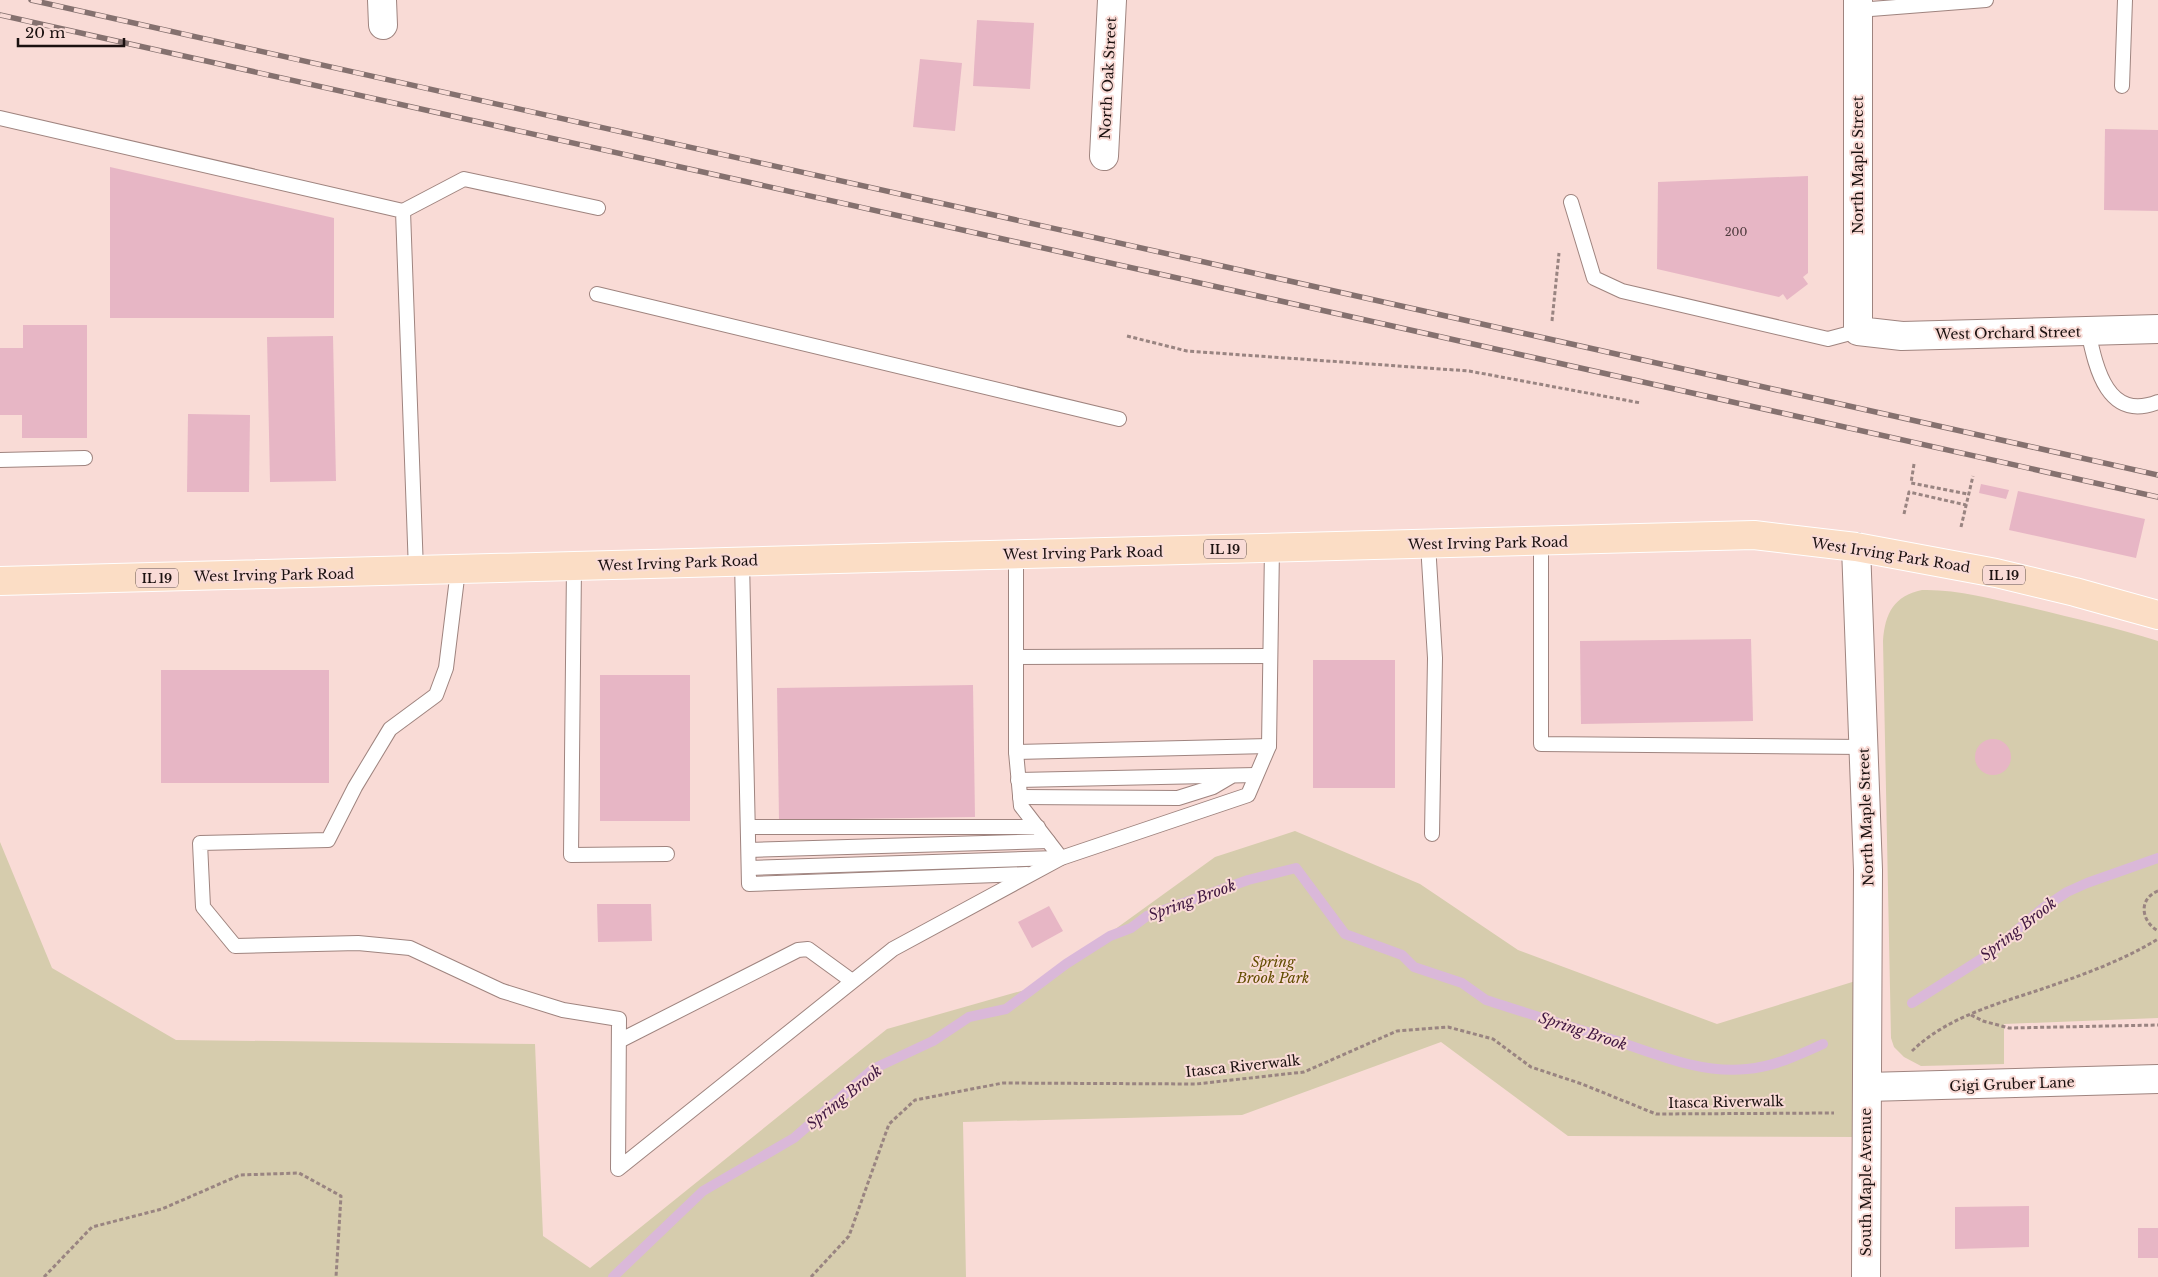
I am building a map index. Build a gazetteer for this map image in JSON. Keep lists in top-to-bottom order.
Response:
{
  "streets": {
    "main road": ["West Irving Park Road", "IL 19"],
    "street": [
      "North Oak Street",
      "North Maple Street",
      "West Orchard Street",
      "Gigi Gruber Lane",
      "South Maple Avenue"
    ],
    "path": ["Itasca Riverwalk"]
  },
  "crossings": [
    ["North Maple Street", "West Orchard Street"],
    ["North Maple Street", "West Irving Park Road"],
    ["North Maple Street", "Gigi Gruber Lane"],
    ["North Maple Street", "South Maple Avenue"],
    ["Gigi Gruber Lane", "South Maple Avenue"]
  ],
  "water": ["Spring Brook"],
  "parks": ["Spring Brook Park"],
  "house_numbers": ["200"],
  "scale_bar": "20 m"
}
